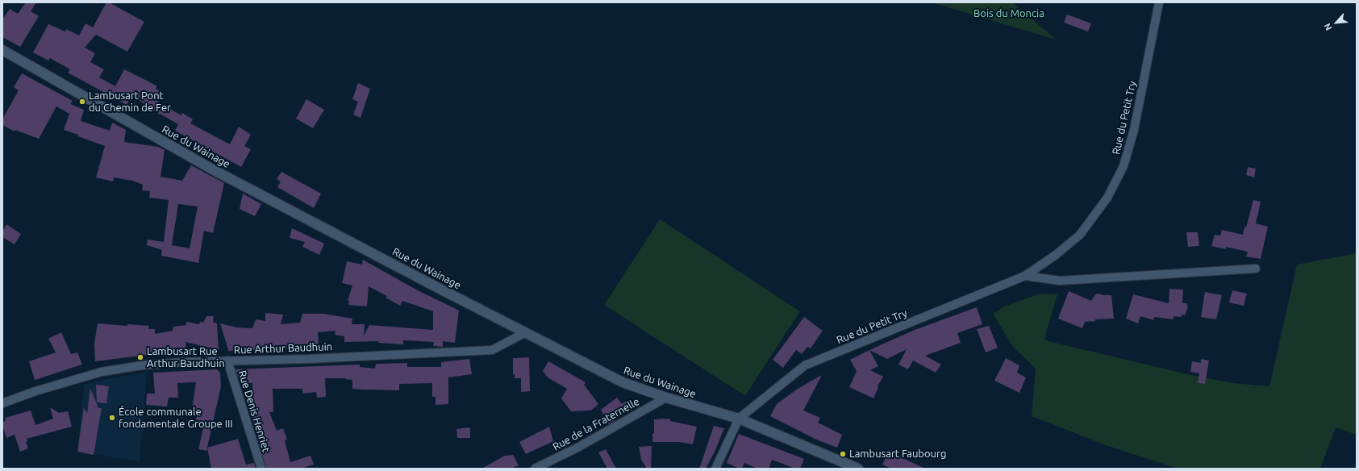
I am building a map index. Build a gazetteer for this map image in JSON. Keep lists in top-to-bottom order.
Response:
{
  "streets": {
    "main road": ["Rue du Wainage"],
    "street": [
      "Rue du Petit Try",
      "Rue Arthur Baudhuin",
      "Rue Denis Henriet",
      "Rue de la Fraternelle"
    ]
  },
  "crossings": [
    ["Rue du Petit Try", "Rue du Wainage"],
    ["Rue du Wainage", "Rue Arthur Baudhuin"],
    ["Rue du Wainage", "Rue de la Fraternelle"],
    ["Rue Arthur Baudhuin", "Rue Denis Henriet"]
  ],
  "parks": ["Bois du Moncia"],
  "places": [
    "Lambusart Pont du Chemin de Fer",
    "Lambusart Rue Arthur Baudhuin",
    "École communale fondamentale Groupe III",
    "Lambusart Faubourg"
  ],
  "north": "bottom left"
}
